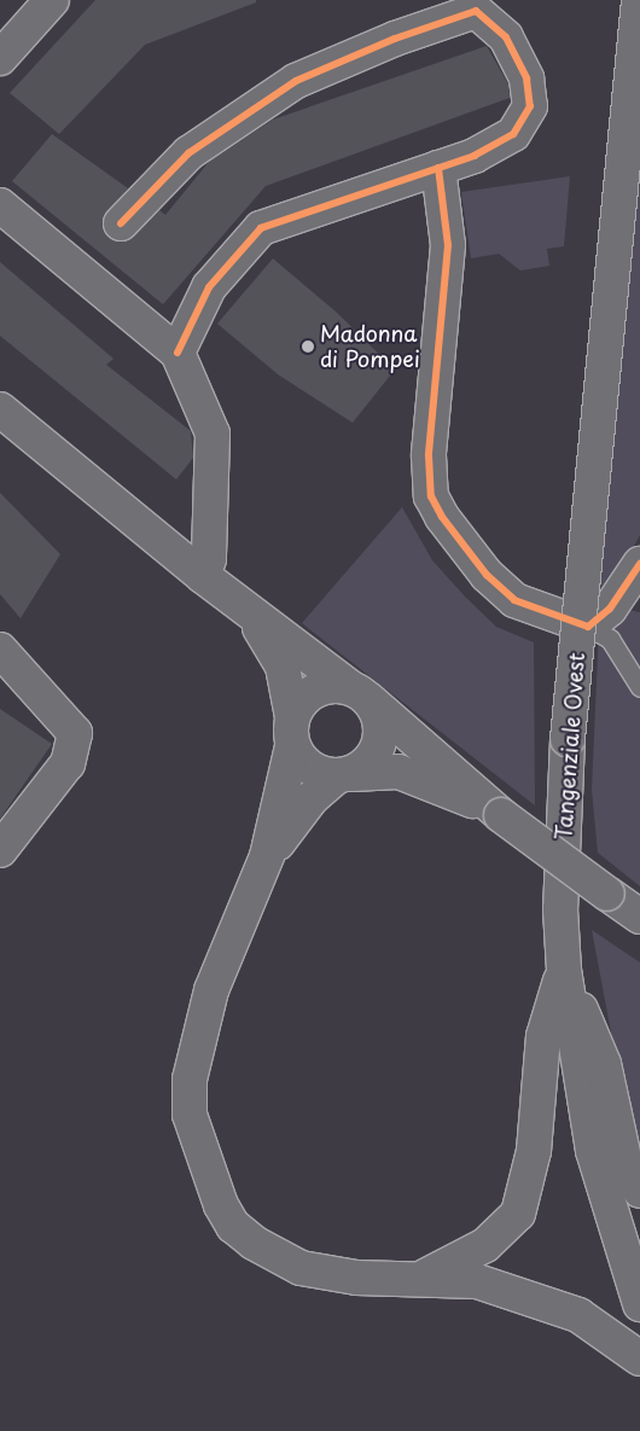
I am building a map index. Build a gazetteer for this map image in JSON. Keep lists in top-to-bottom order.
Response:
{
  "streets": {
    "main road": ["Tangenziale Ovest"]
  },
  "places": ["Madonna di Pompei"]
}
